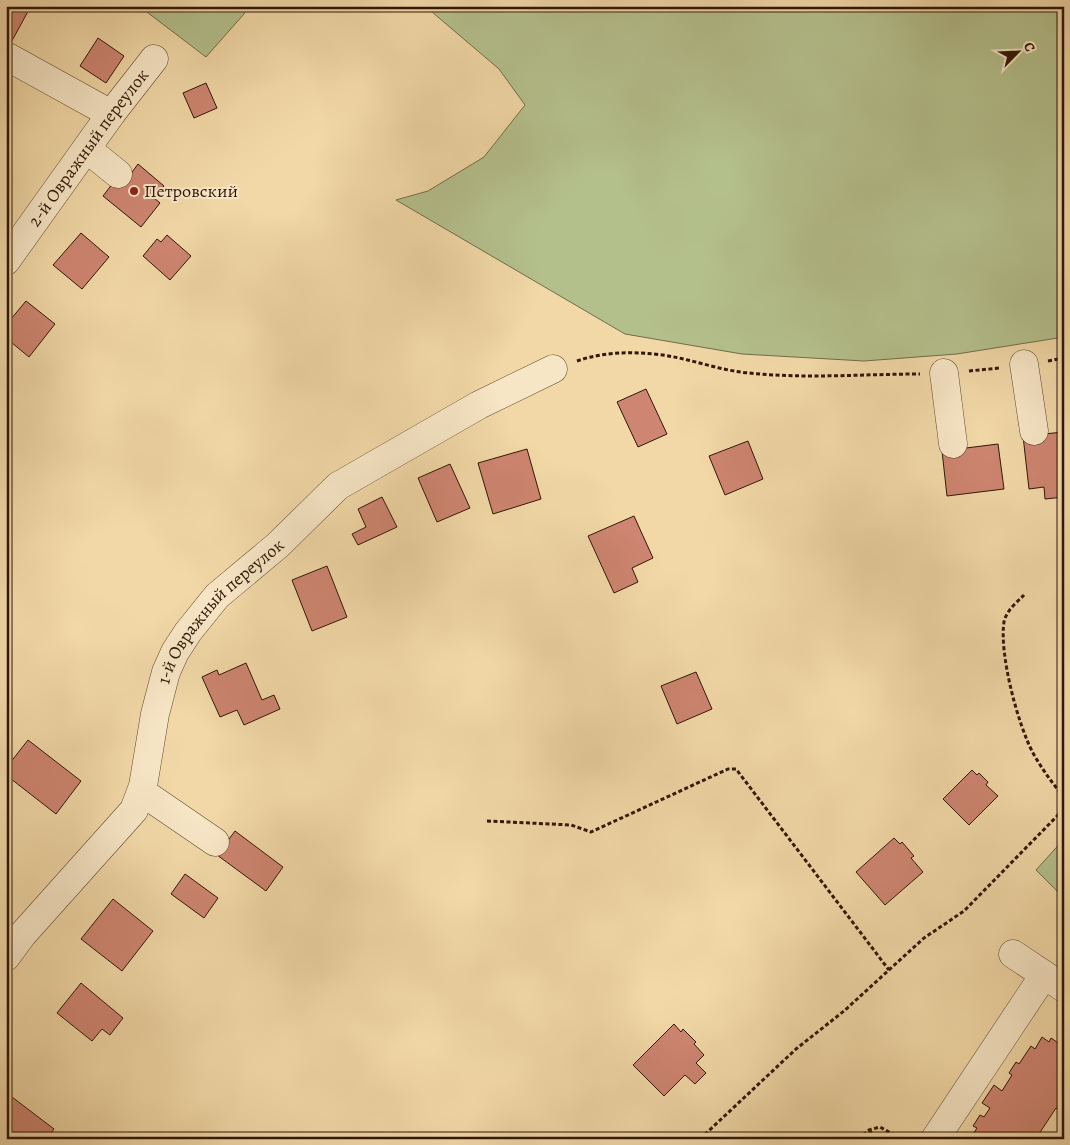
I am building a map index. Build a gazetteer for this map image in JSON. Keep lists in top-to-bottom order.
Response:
{
  "streets": {
    "street": ["2-й Овражный переулок", "1-й Овражный переулок"]
  },
  "places": ["Петровский"],
  "north": "top right"
}
